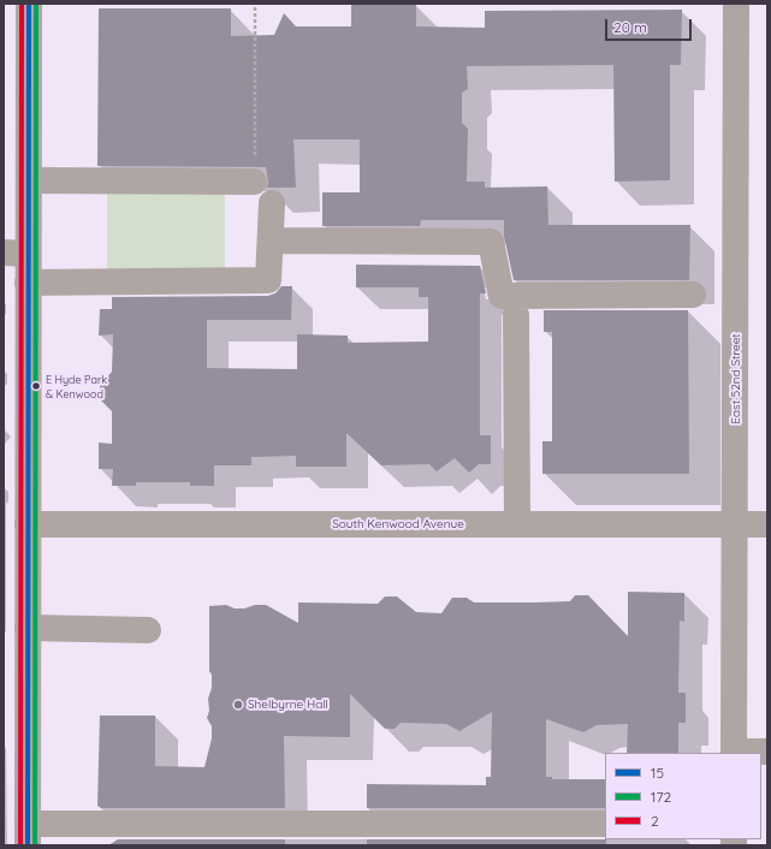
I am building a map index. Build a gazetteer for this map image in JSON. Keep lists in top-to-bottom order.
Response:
{
  "streets": {
    "street": ["East 52nd Street", "South Kenwood Avenue"]
  },
  "crossings": [
    ["East 52nd Street", "South Kenwood Avenue"]
  ],
  "places": ["E Hyde Park & Kenwood", "Shelbyrne Hall"],
  "lines": ["transit line 15", "transit line 172", "transit line 2"],
  "legend": ["15", "172", "2"],
  "scale_bar": "20 m"
}
